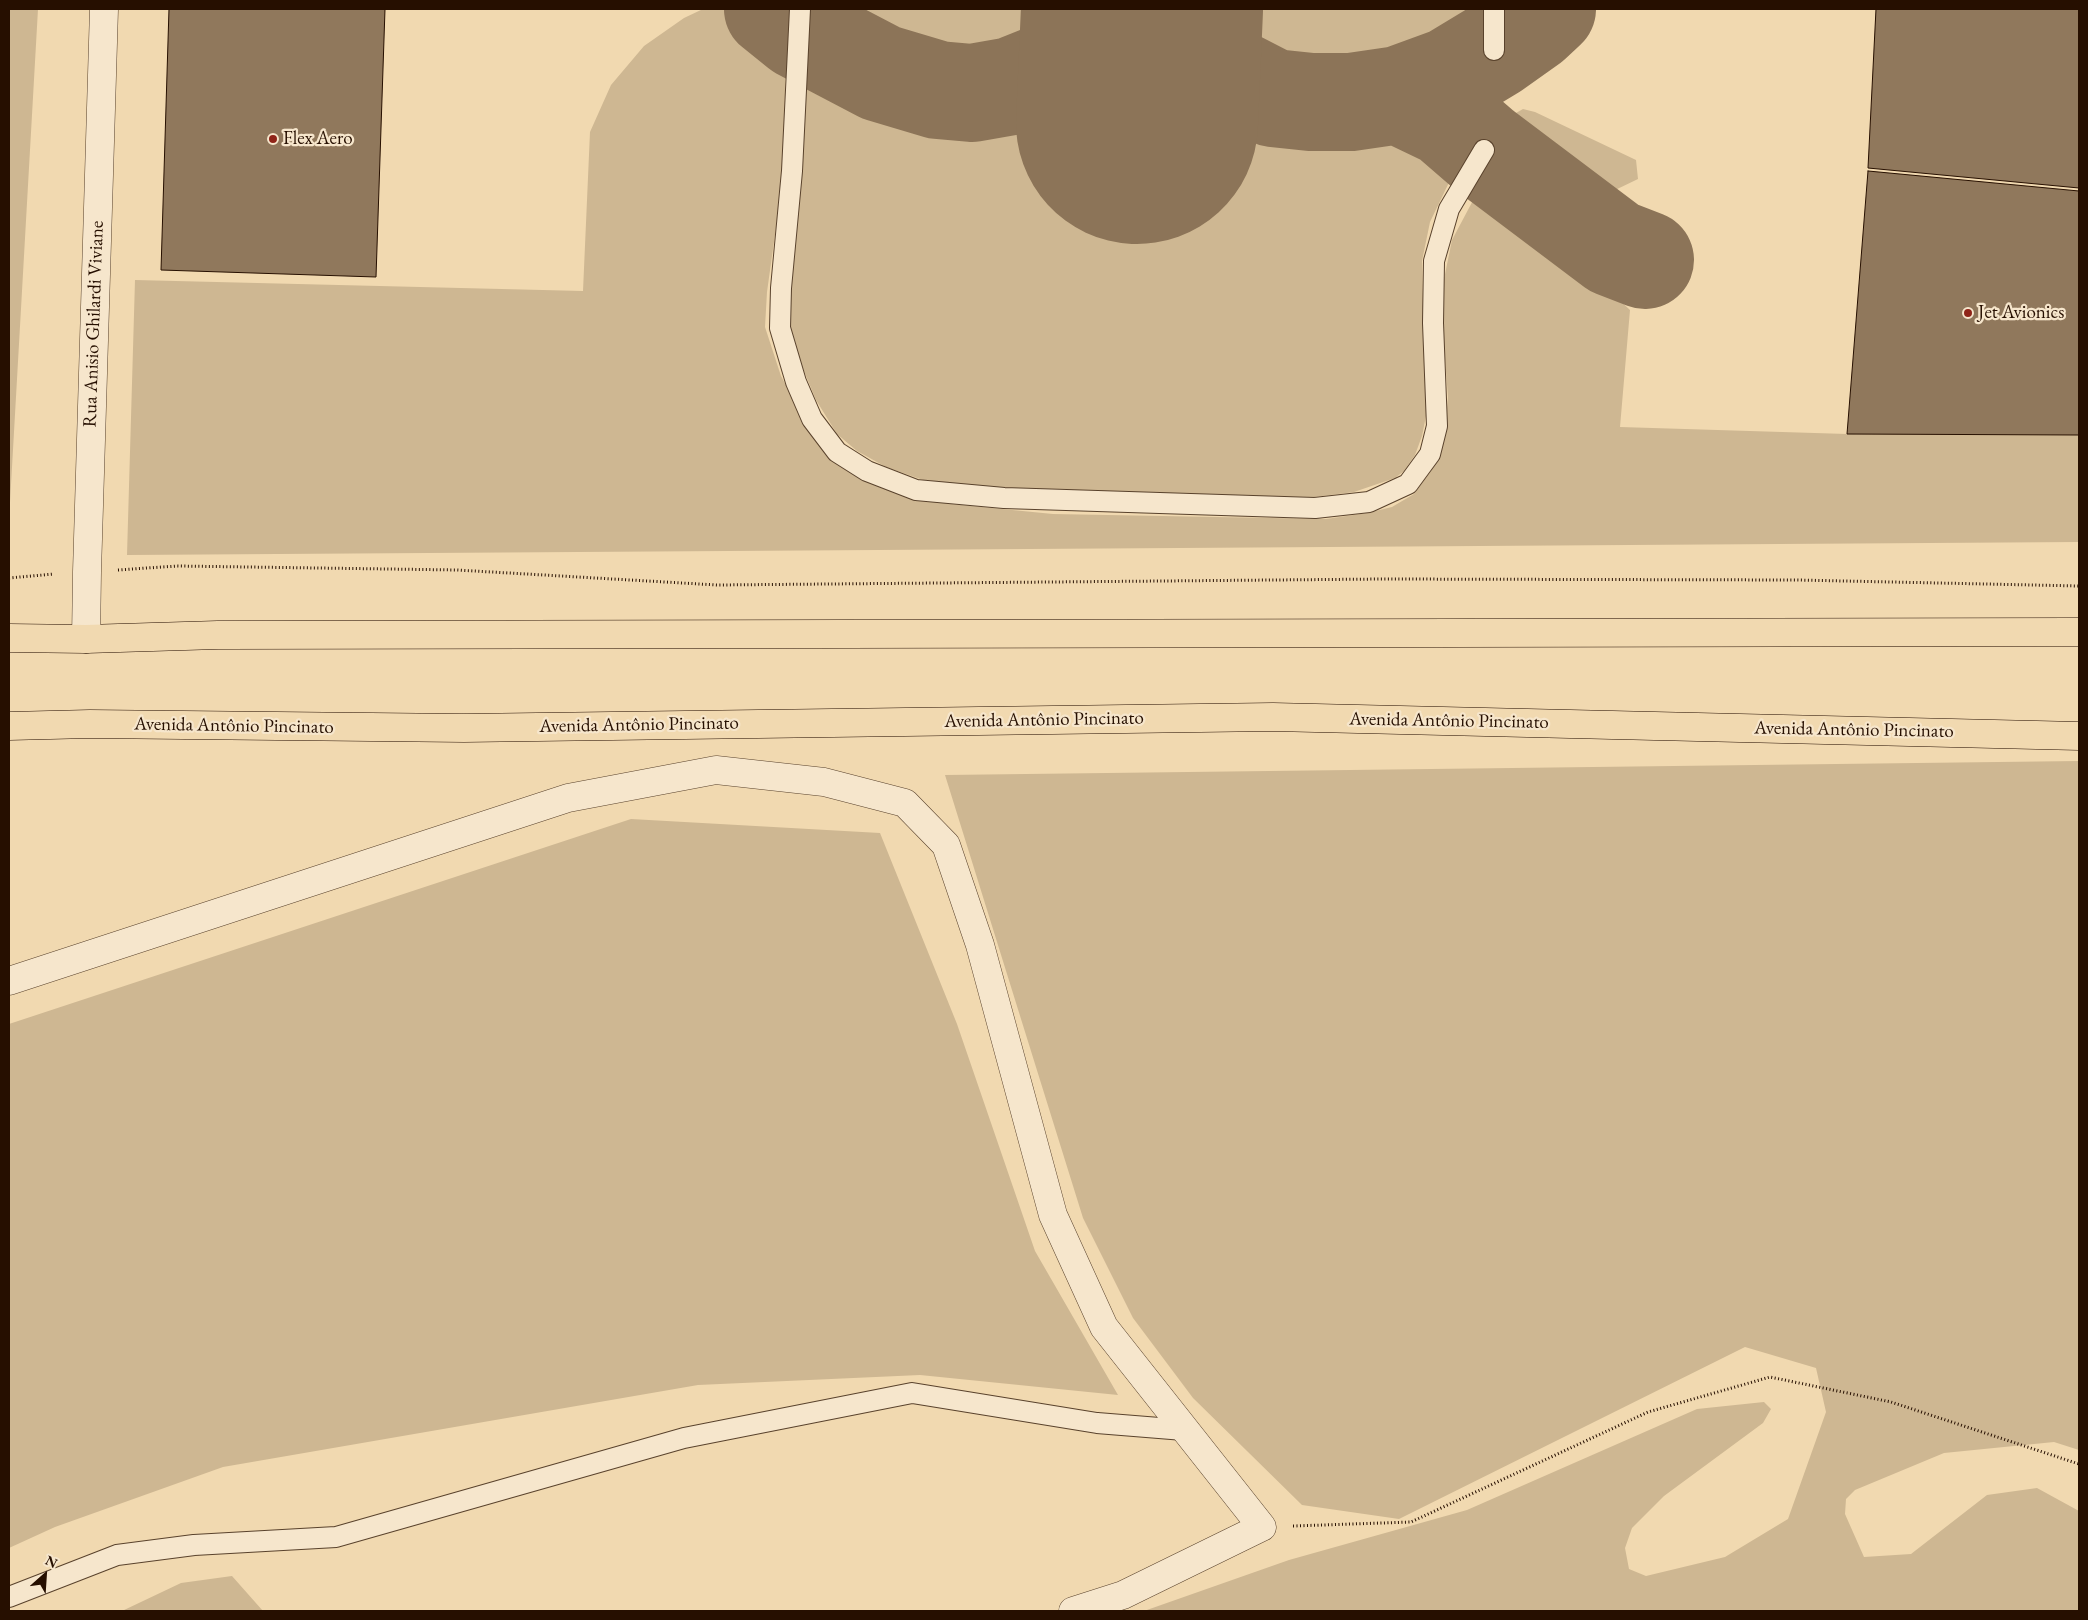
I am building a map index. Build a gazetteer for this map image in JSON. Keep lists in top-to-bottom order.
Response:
{
  "streets": {
    "main road": ["Avenida Antônio Pincinato"],
    "street": ["Rua Anisio Ghilardi Viviane"]
  },
  "places": ["Flex Aero", "Jet Avionics"],
  "north": "top right"
}
